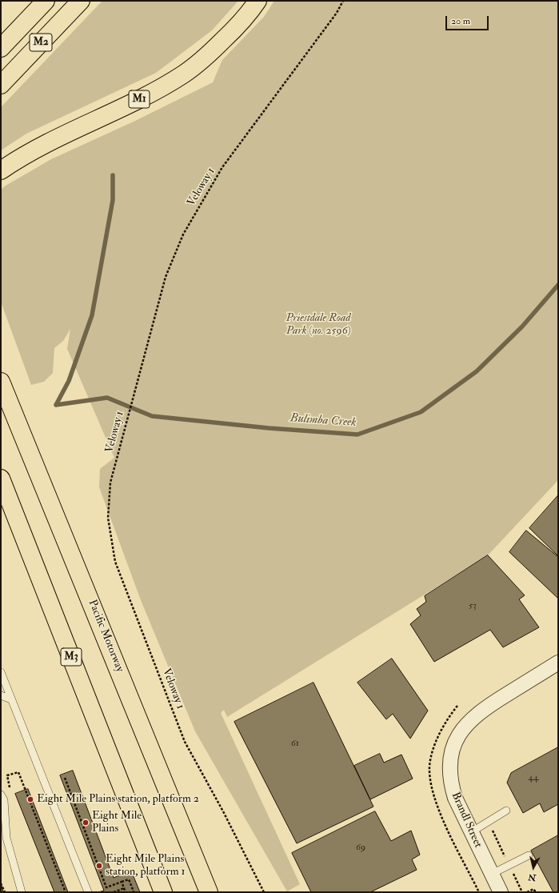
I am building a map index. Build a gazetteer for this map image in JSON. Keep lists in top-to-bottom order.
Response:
{
  "streets": {
    "highway": [
      "M2",
      "M1",
      "Pacific Motorway",
      "M3"
    ],
    "street": ["Brandl Street"],
    "path": ["Veloway 1"]
  },
  "water": ["Bulimba Creek"],
  "parks": ["Priestdale Road Park (no. 2596)"],
  "places": ["Eight Mile Plains station, platform 2", "Eight Mile Plains", "Eight Mile Plains station, platform 1"],
  "house_numbers": [
    "53",
    "61",
    "44",
    "69"
  ],
  "scale_bar": "20 m",
  "north": "bottom"
}
